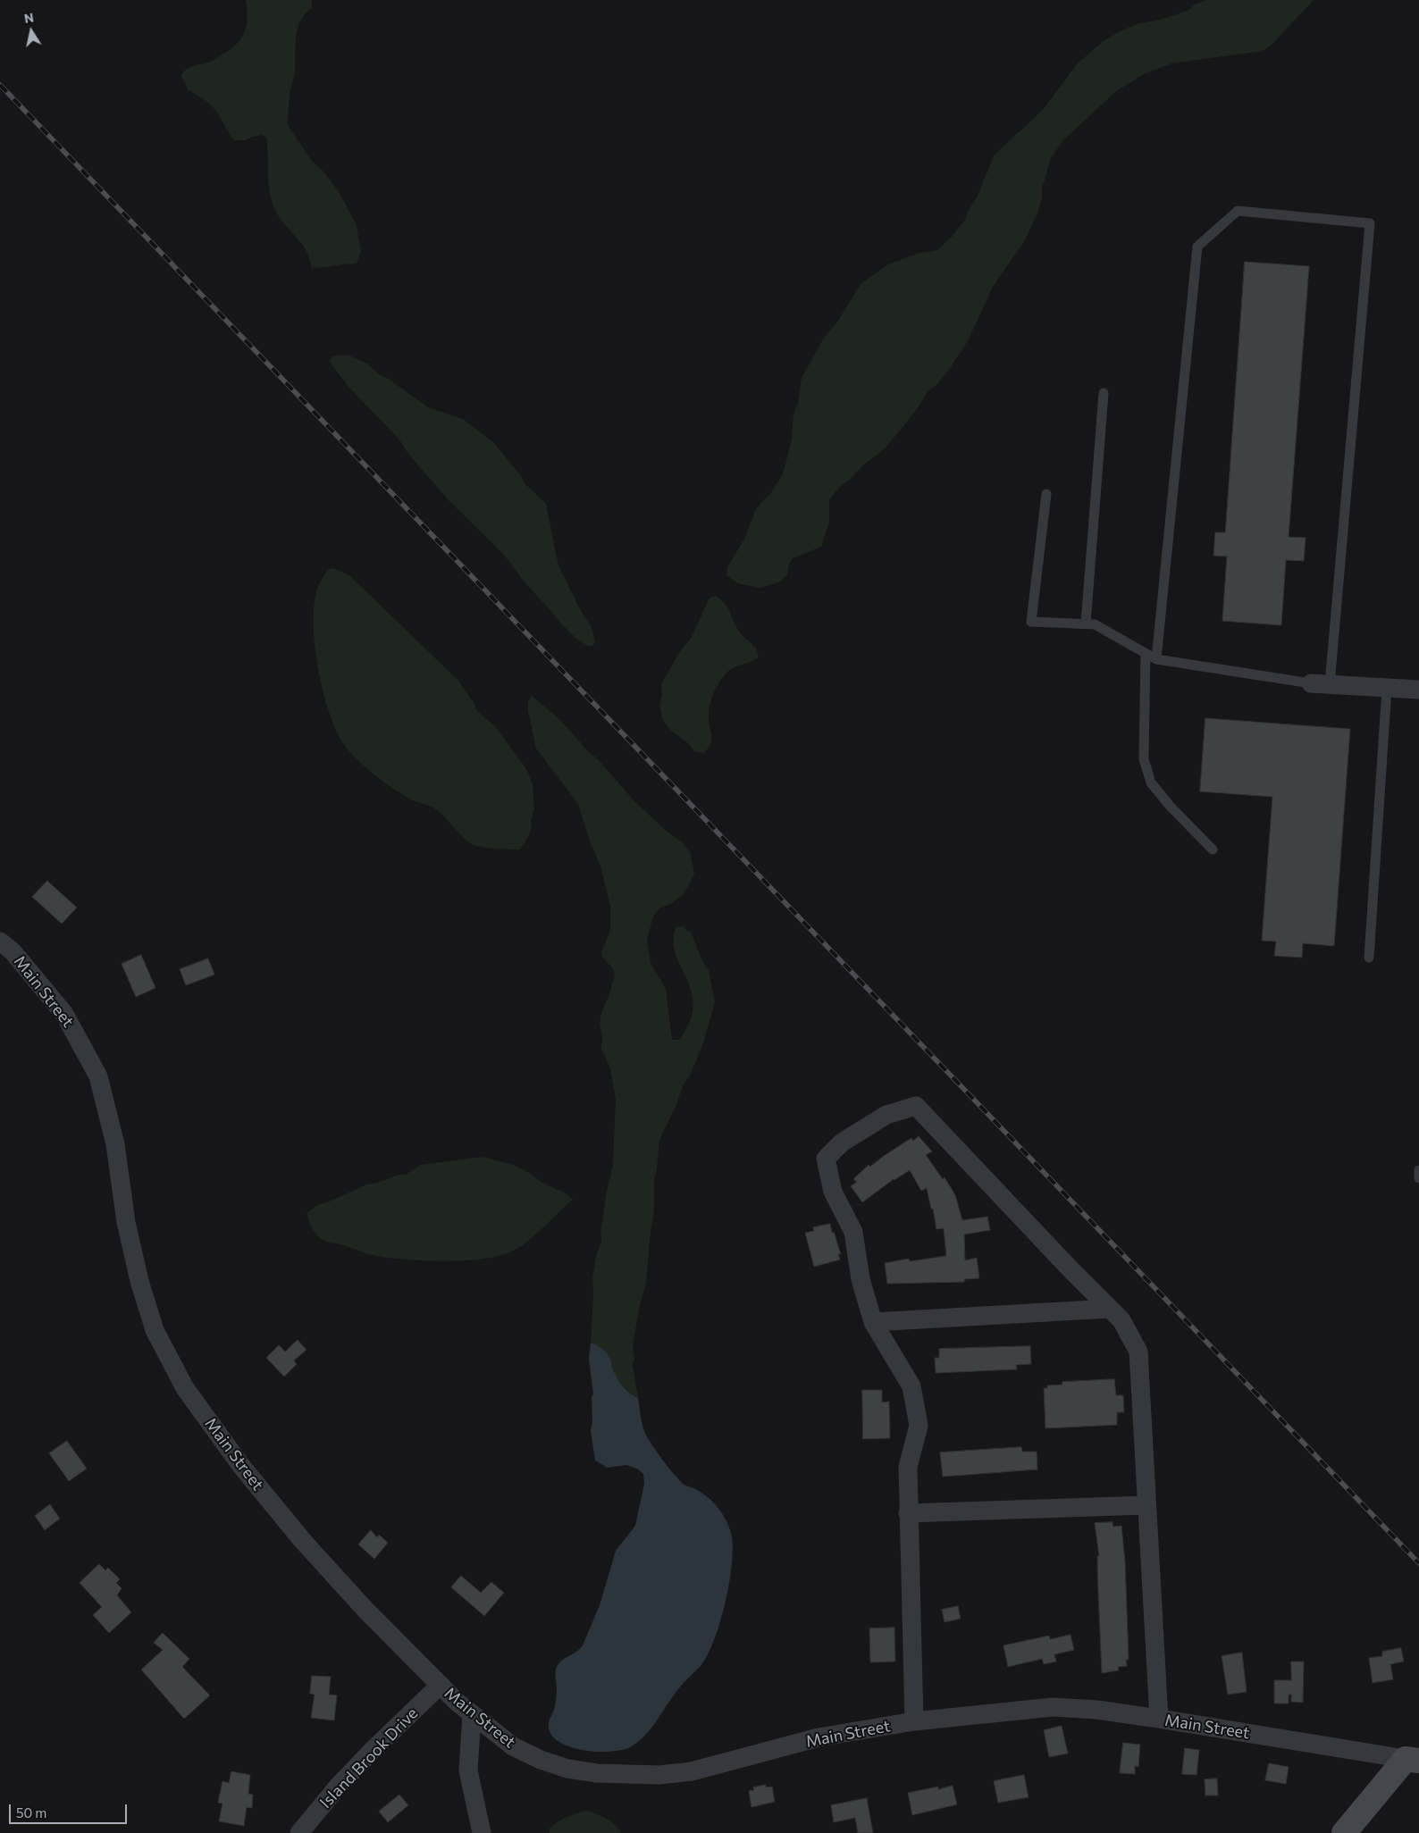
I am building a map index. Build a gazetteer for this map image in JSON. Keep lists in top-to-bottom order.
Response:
{
  "streets": {
    "street": ["Main Street", "Island Brook Drive"]
  },
  "crossings": [
    ["Main Street", "Island Brook Drive"]
  ],
  "scale_bar": "50 m",
  "north": "top"
}
